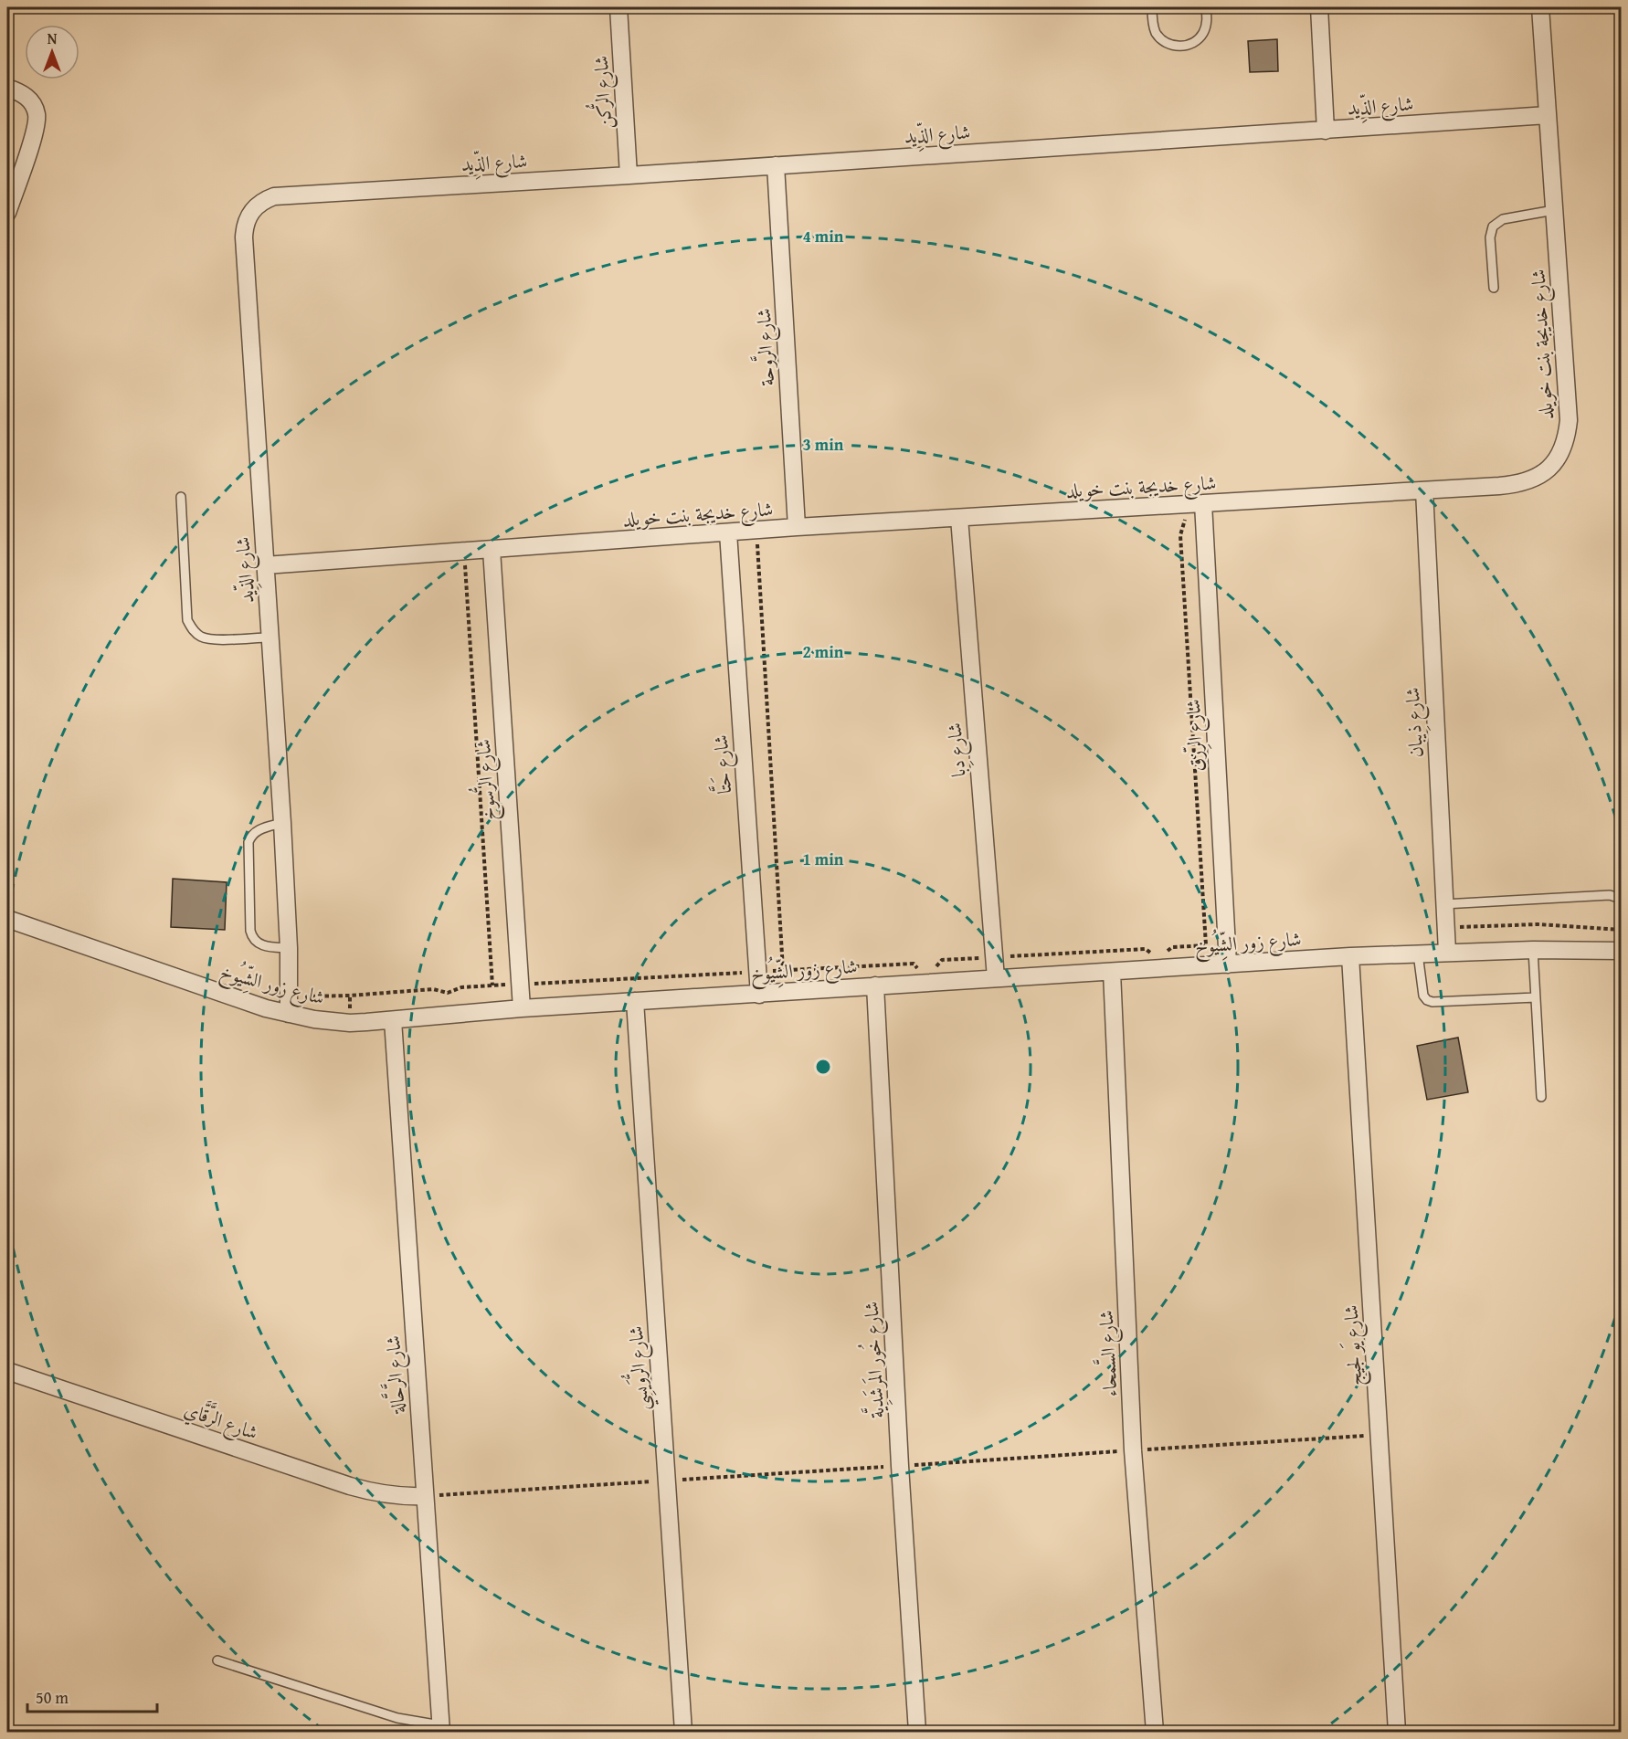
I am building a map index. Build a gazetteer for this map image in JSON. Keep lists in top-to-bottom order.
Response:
{
  "streets": {
    "street": [
      "شارع الرُّكن",
      "شارع الذِّيد",
      "شارع خديجة بنت خويلد",
      "شارع الرَّوحة",
      "شارع ذِيبان",
      "شارع الرِّزق",
      "شارع دِبا",
      "شارع حَتَّا",
      "شارع الرُّسوخ",
      "شارع زور الشِّيُوخ",
      "شارع يَو لجيج",
      "شارع السَّمحاء",
      "شارع خُور المَرشَدِيَّة",
      "شارع الرُّوَيسِي",
      "شارع الرَّحَّالة",
      "شارع الرَّقَّاي"
    ]
  },
  "crossings": [
    ["شارع الرُّكن", "شارع الذِّيد"],
    ["شارع الذِّيد", "شارع خديجة بنت خويلد"],
    ["شارع الذِّيد", "شارع الرَّوحة"],
    ["شارع الذِّيد", "شارع زور الشِّيُوخ"],
    ["شارع خديجة بنت خويلد", "شارع الرَّوحة"],
    ["شارع خديجة بنت خويلد", "شارع ذِيبان"],
    ["شارع خديجة بنت خويلد", "شارع الرِّزق"],
    ["شارع خديجة بنت خويلد", "شارع دِبا"],
    ["شارع خديجة بنت خويلد", "شارع حَتَّا"],
    ["شارع خديجة بنت خويلد", "شارع الرُّسوخ"],
    ["شارع ذِيبان", "شارع زور الشِّيُوخ"],
    ["شارع الرِّزق", "شارع زور الشِّيُوخ"],
    ["شارع دِبا", "شارع زور الشِّيُوخ"],
    ["شارع حَتَّا", "شارع زور الشِّيُوخ"],
    ["شارع الرُّسوخ", "شارع زور الشِّيُوخ"],
    ["شارع زور الشِّيُوخ", "شارع يَو لجيج"],
    ["شارع زور الشِّيُوخ", "شارع السَّمحاء"],
    ["شارع زور الشِّيُوخ", "شارع خُور المَرشَدِيَّة"],
    ["شارع زور الشِّيُوخ", "شارع الرُّوَيسِي"],
    ["شارع زور الشِّيُوخ", "شارع الرَّحَّالة"],
    ["شارع الرَّحَّالة", "شارع الرَّقَّاي"]
  ],
  "scale_bar": "50 m",
  "north": "top",
  "rings": [
    "4 min",
    "3 min",
    "2 min",
    "1 min"
  ]
}
